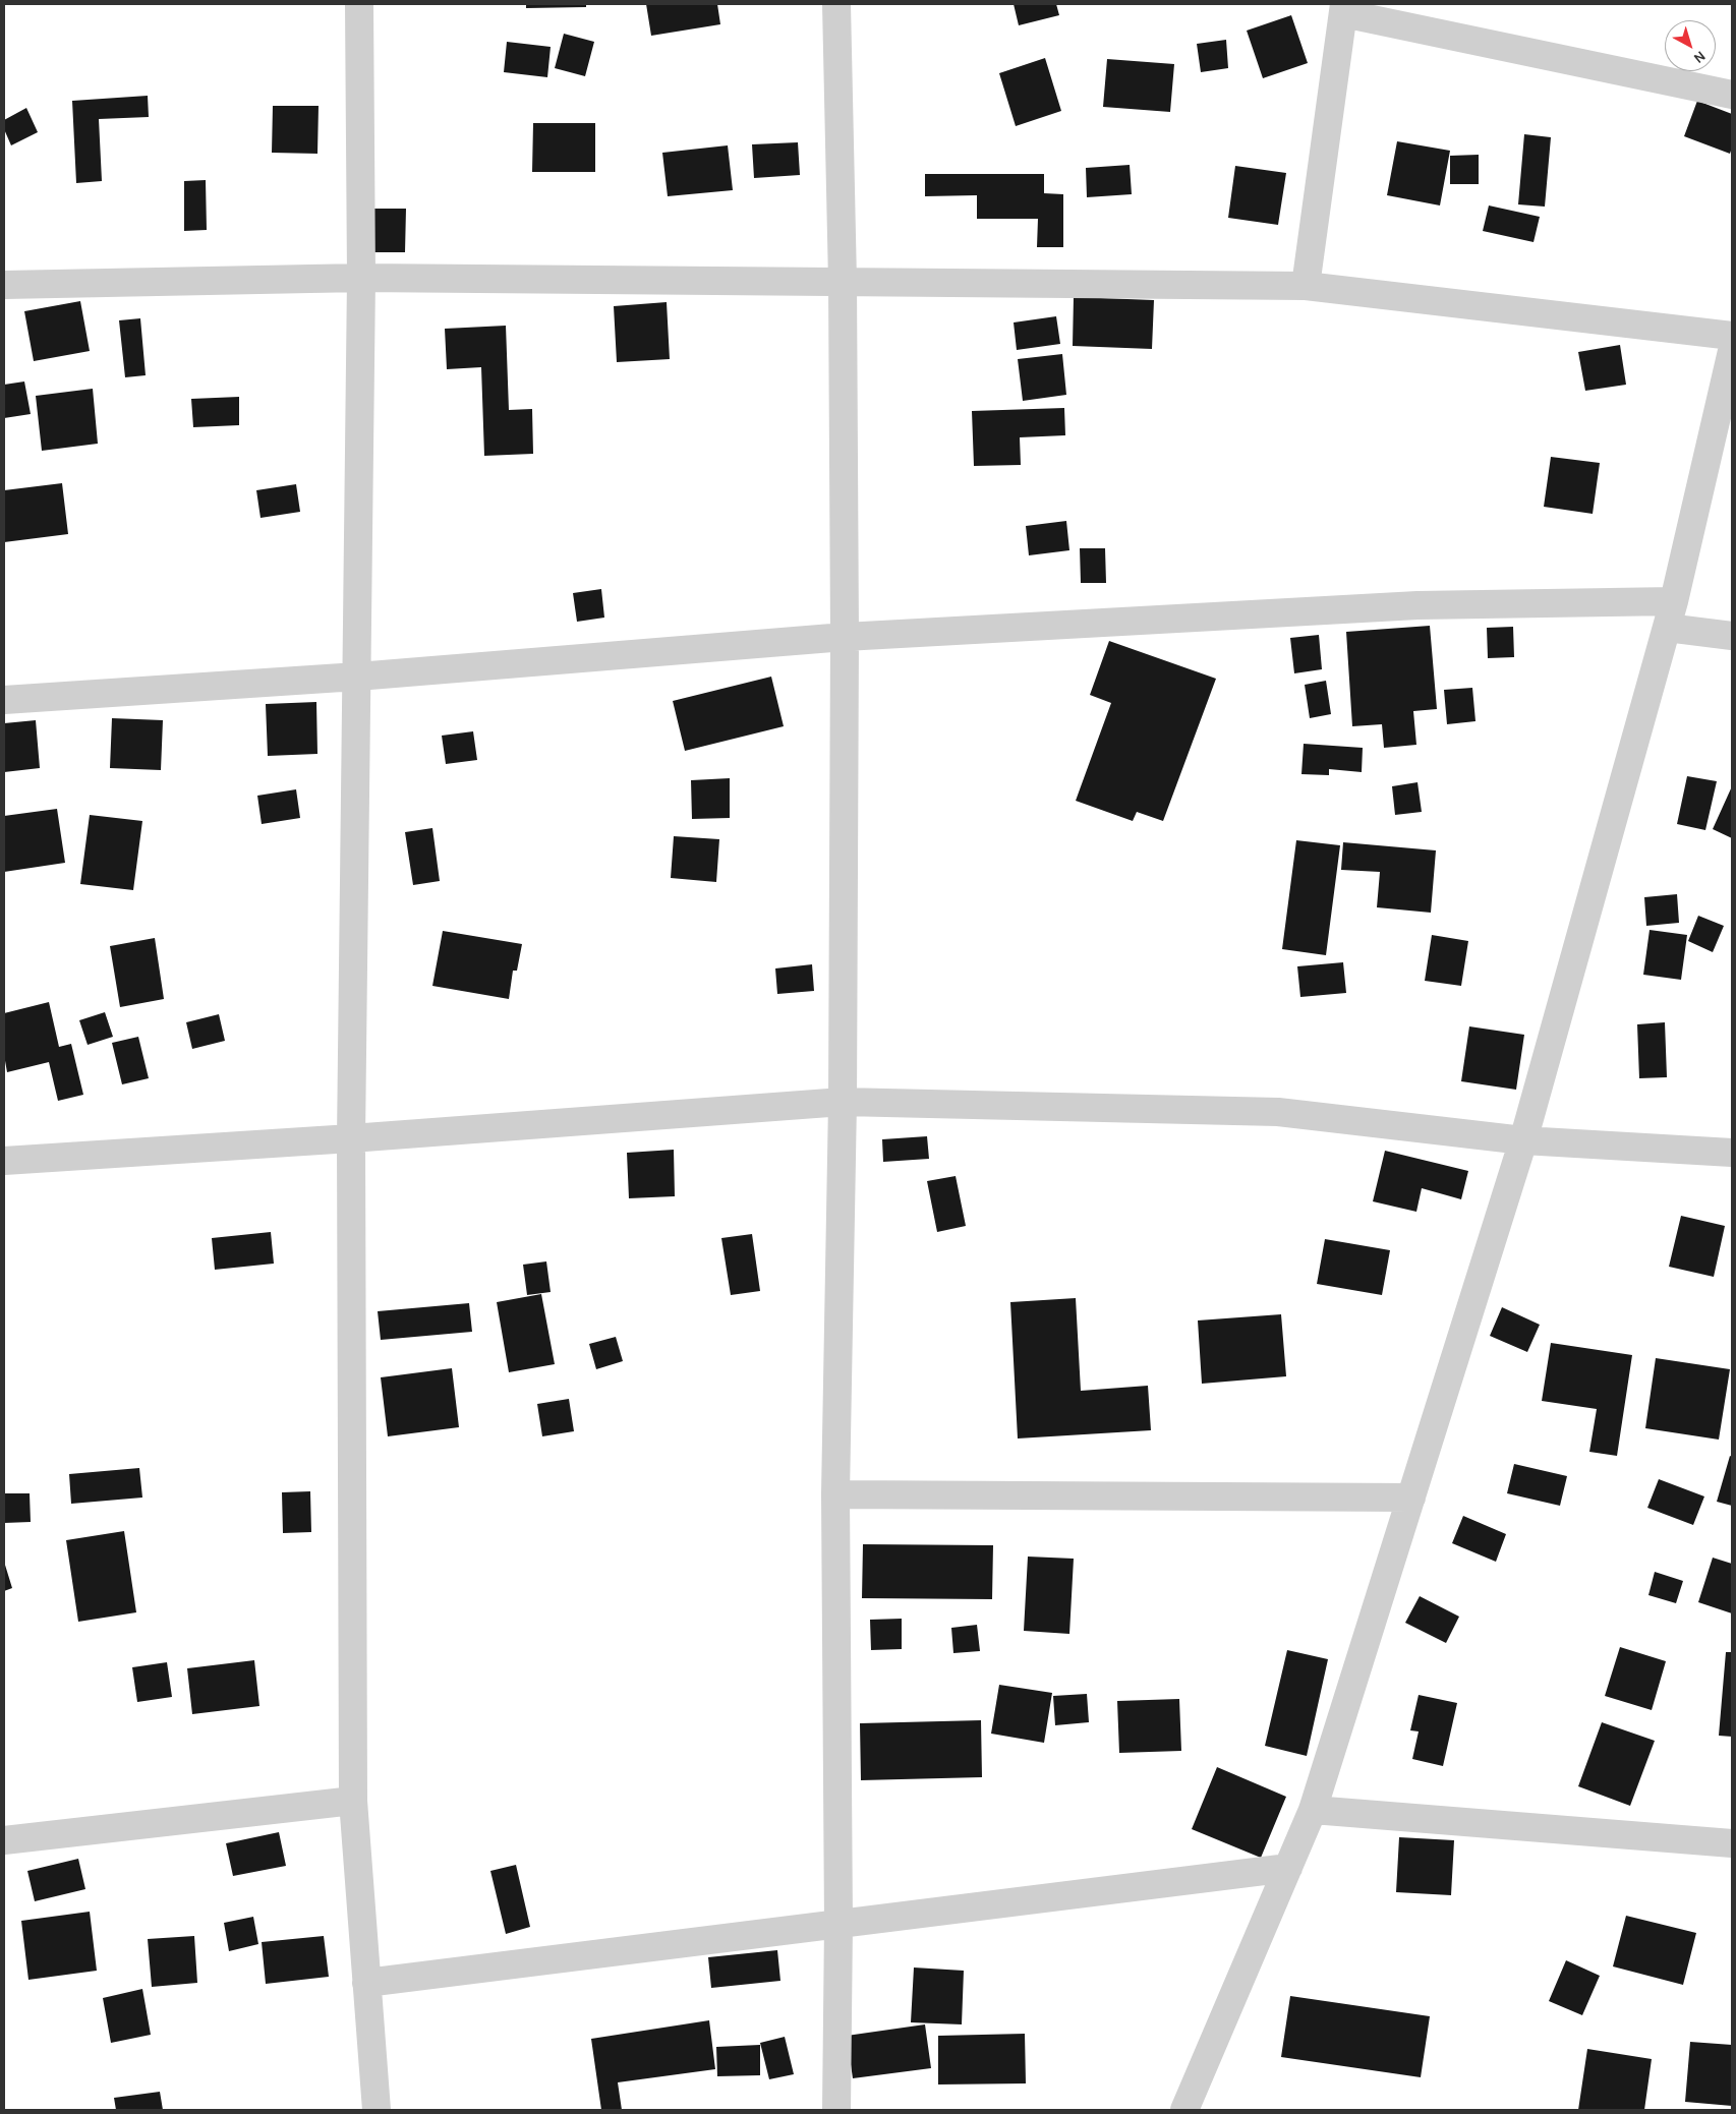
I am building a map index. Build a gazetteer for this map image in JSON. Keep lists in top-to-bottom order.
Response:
{
  "north": "bottom right"
}
